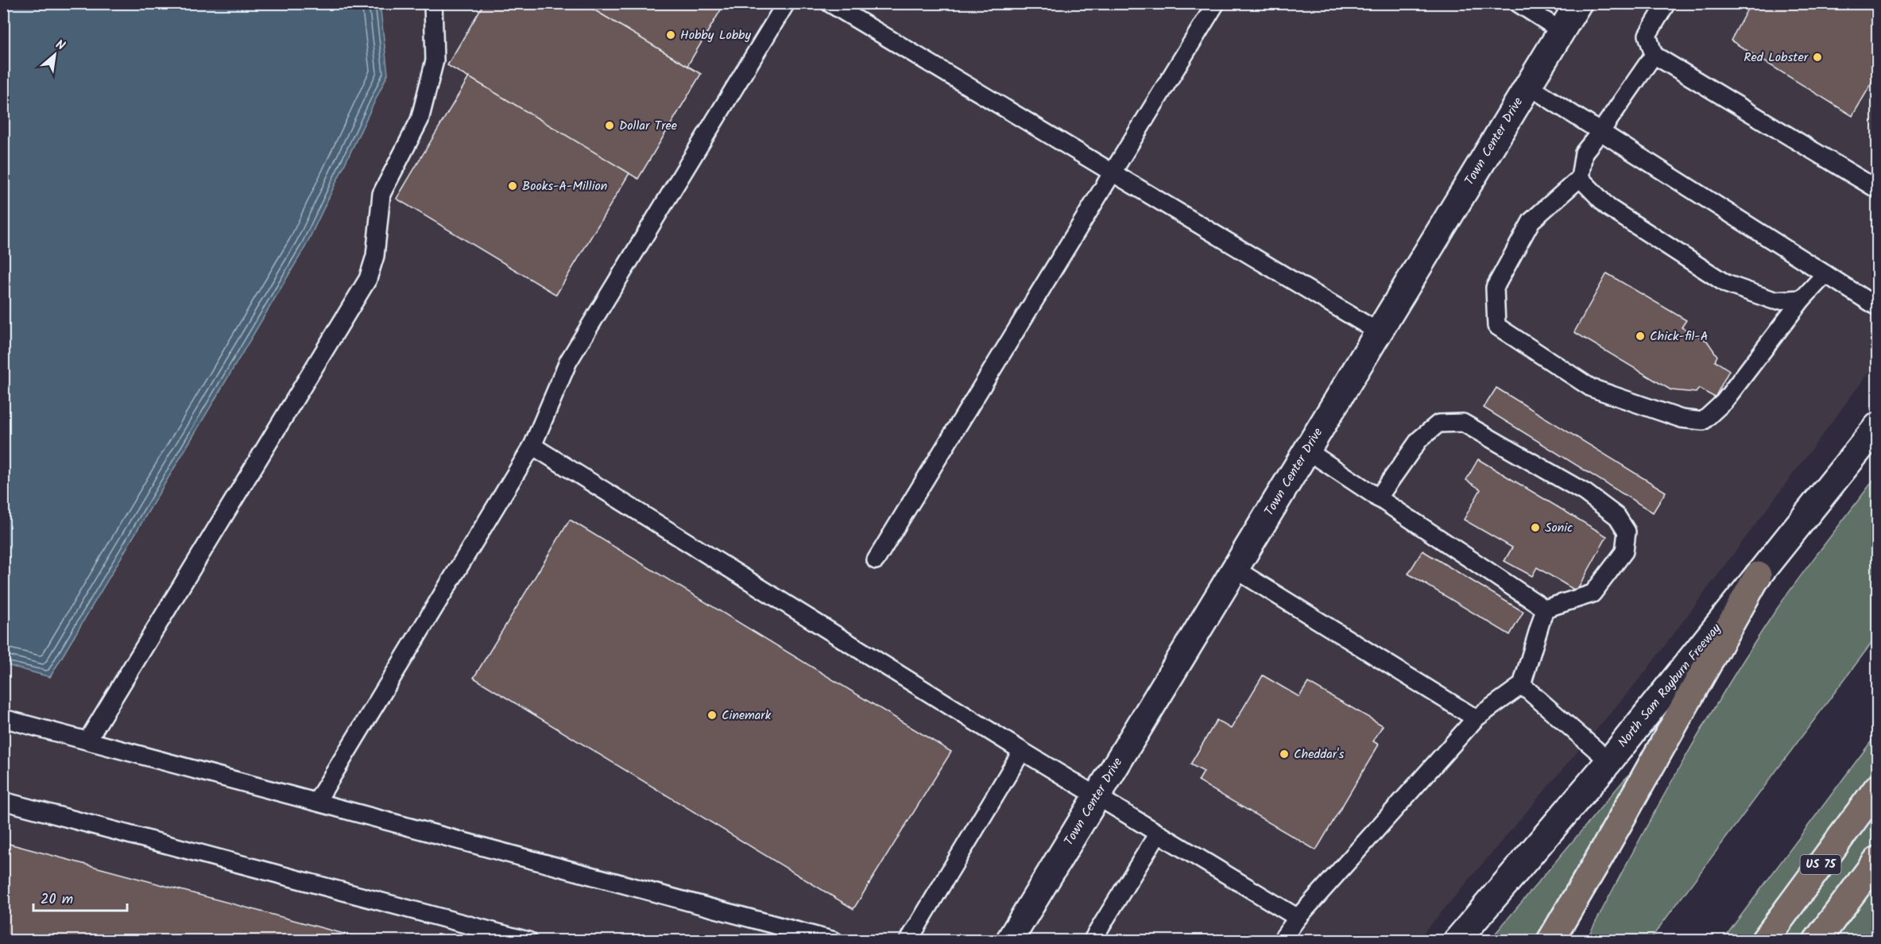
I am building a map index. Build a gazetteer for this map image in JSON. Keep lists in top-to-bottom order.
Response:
{
  "streets": {
    "highway": ["US 75"],
    "street": ["Town Center Drive", "North Sam Rayburn Freeway"]
  },
  "places": [
    "Hobby Lobby",
    "Red Lobster",
    "Dollar Tree",
    "Books-A-Million",
    "Chick-fil-A",
    "Sonic",
    "Cinemark",
    "Cheddar's"
  ],
  "scale_bar": "20 m",
  "north": "top right"
}
